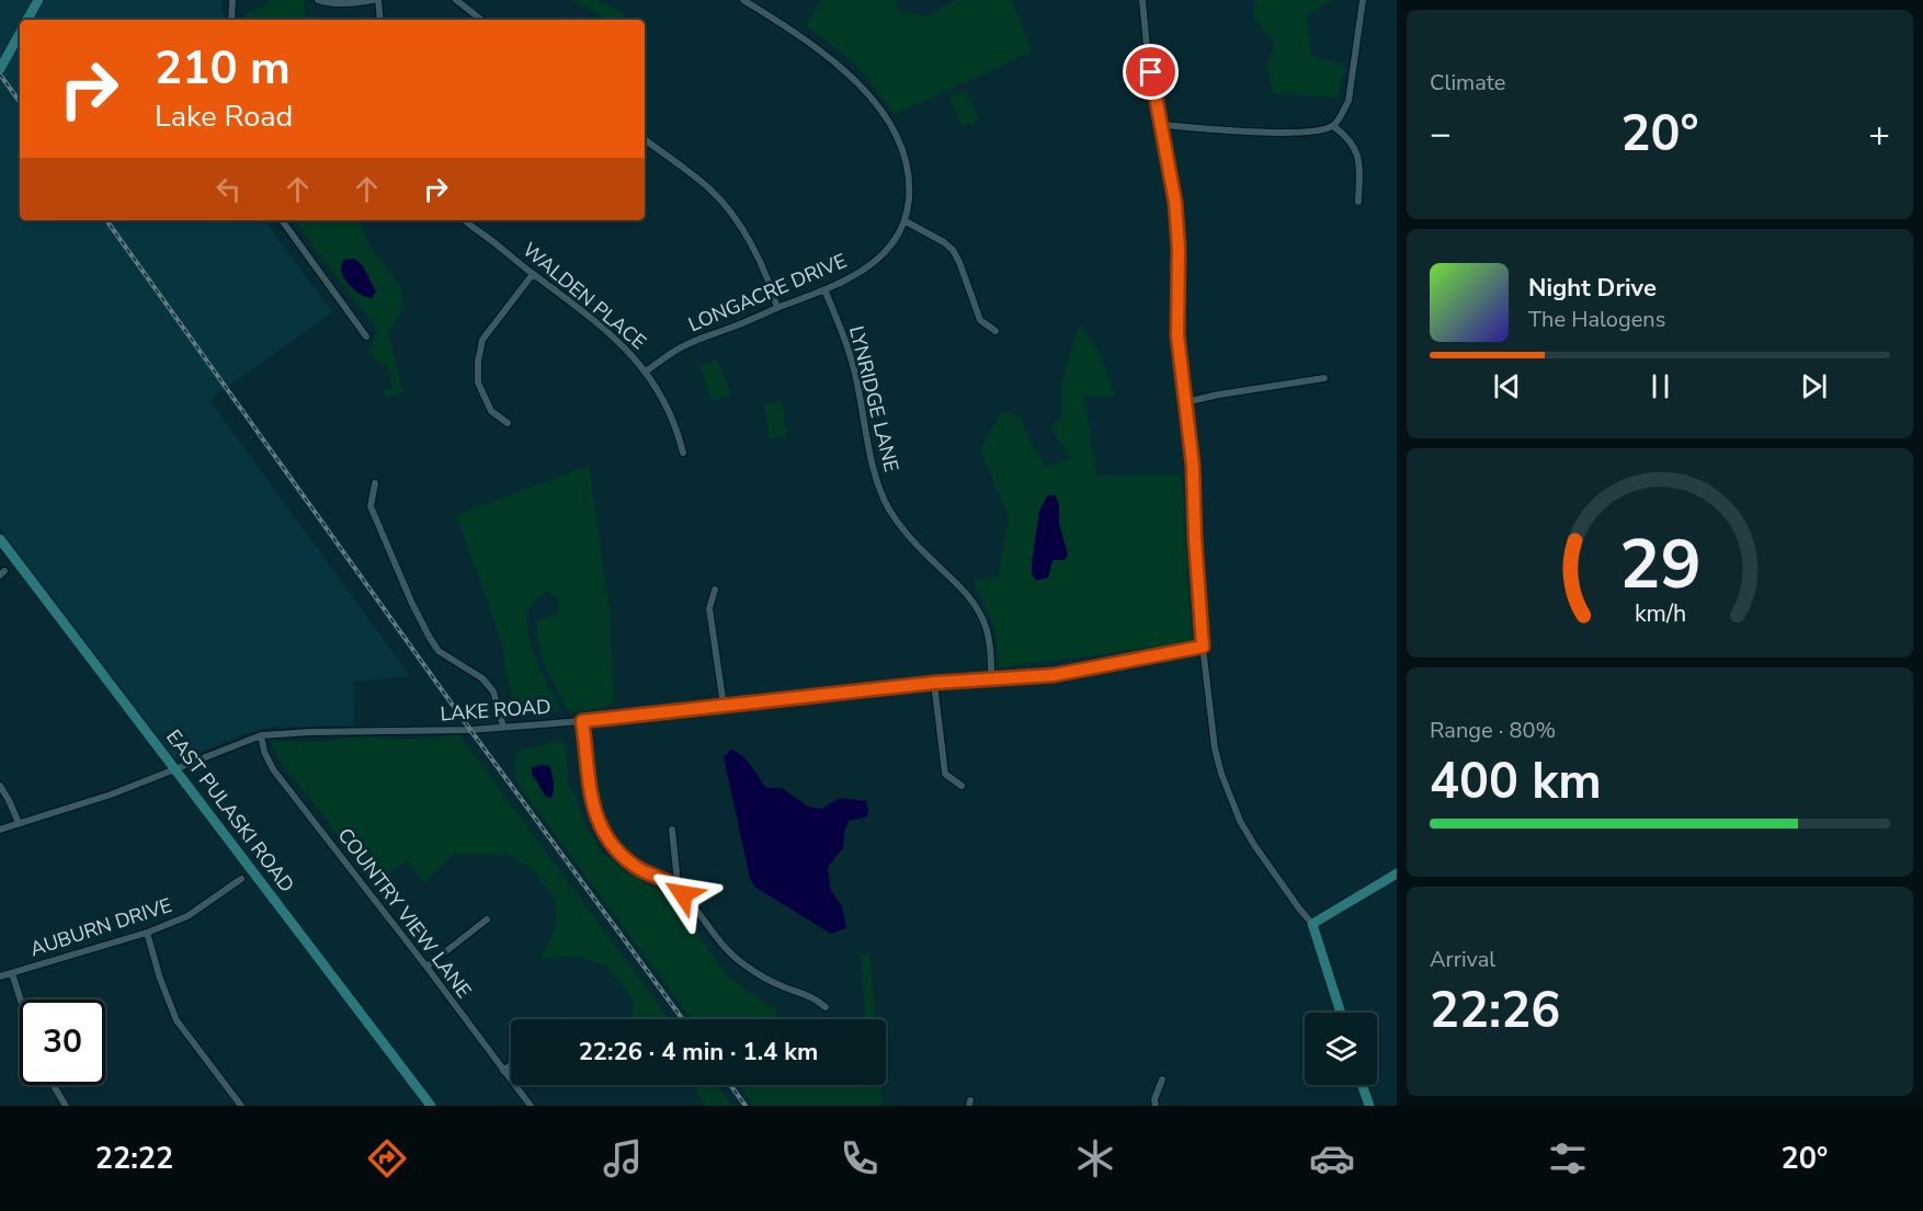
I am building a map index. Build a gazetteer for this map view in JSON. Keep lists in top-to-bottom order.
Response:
{
  "streets": {
    "main road": ["EAST PULASKI ROAD"],
    "street": [
      "LONGACRE DRIVE",
      "WALDEN PLACE",
      "LYNRIDGE LANE",
      "LAKE ROAD",
      "COUNTRY VIEW LANE",
      "AUBURN DRIVE"
    ]
  },
  "crossings": [
    ["LONGACRE DRIVE", "WALDEN PLACE"],
    ["LONGACRE DRIVE", "LYNRIDGE LANE"],
    ["LYNRIDGE LANE", "LAKE ROAD"],
    ["LAKE ROAD", "EAST PULASKI ROAD"],
    ["LAKE ROAD", "COUNTRY VIEW LANE"]
  ],
  "page": {
    "tile": [
      "Climate",
      ["Range · 80%", "400 km"],
      ["Arrival", "22:26"]
    ],
    "turn": ["210 m", "Lake Road"],
    "heat": ["−", "20°", "+"],
    "song": ["Night Drive", "The Halogens"],
    "limit": "30",
    "trip": "22:26 · 4 min · 1.4 km",
    "tabs": ["22:22", "20°"],
    "gauge": ["29", "km/h"]
  }
}
